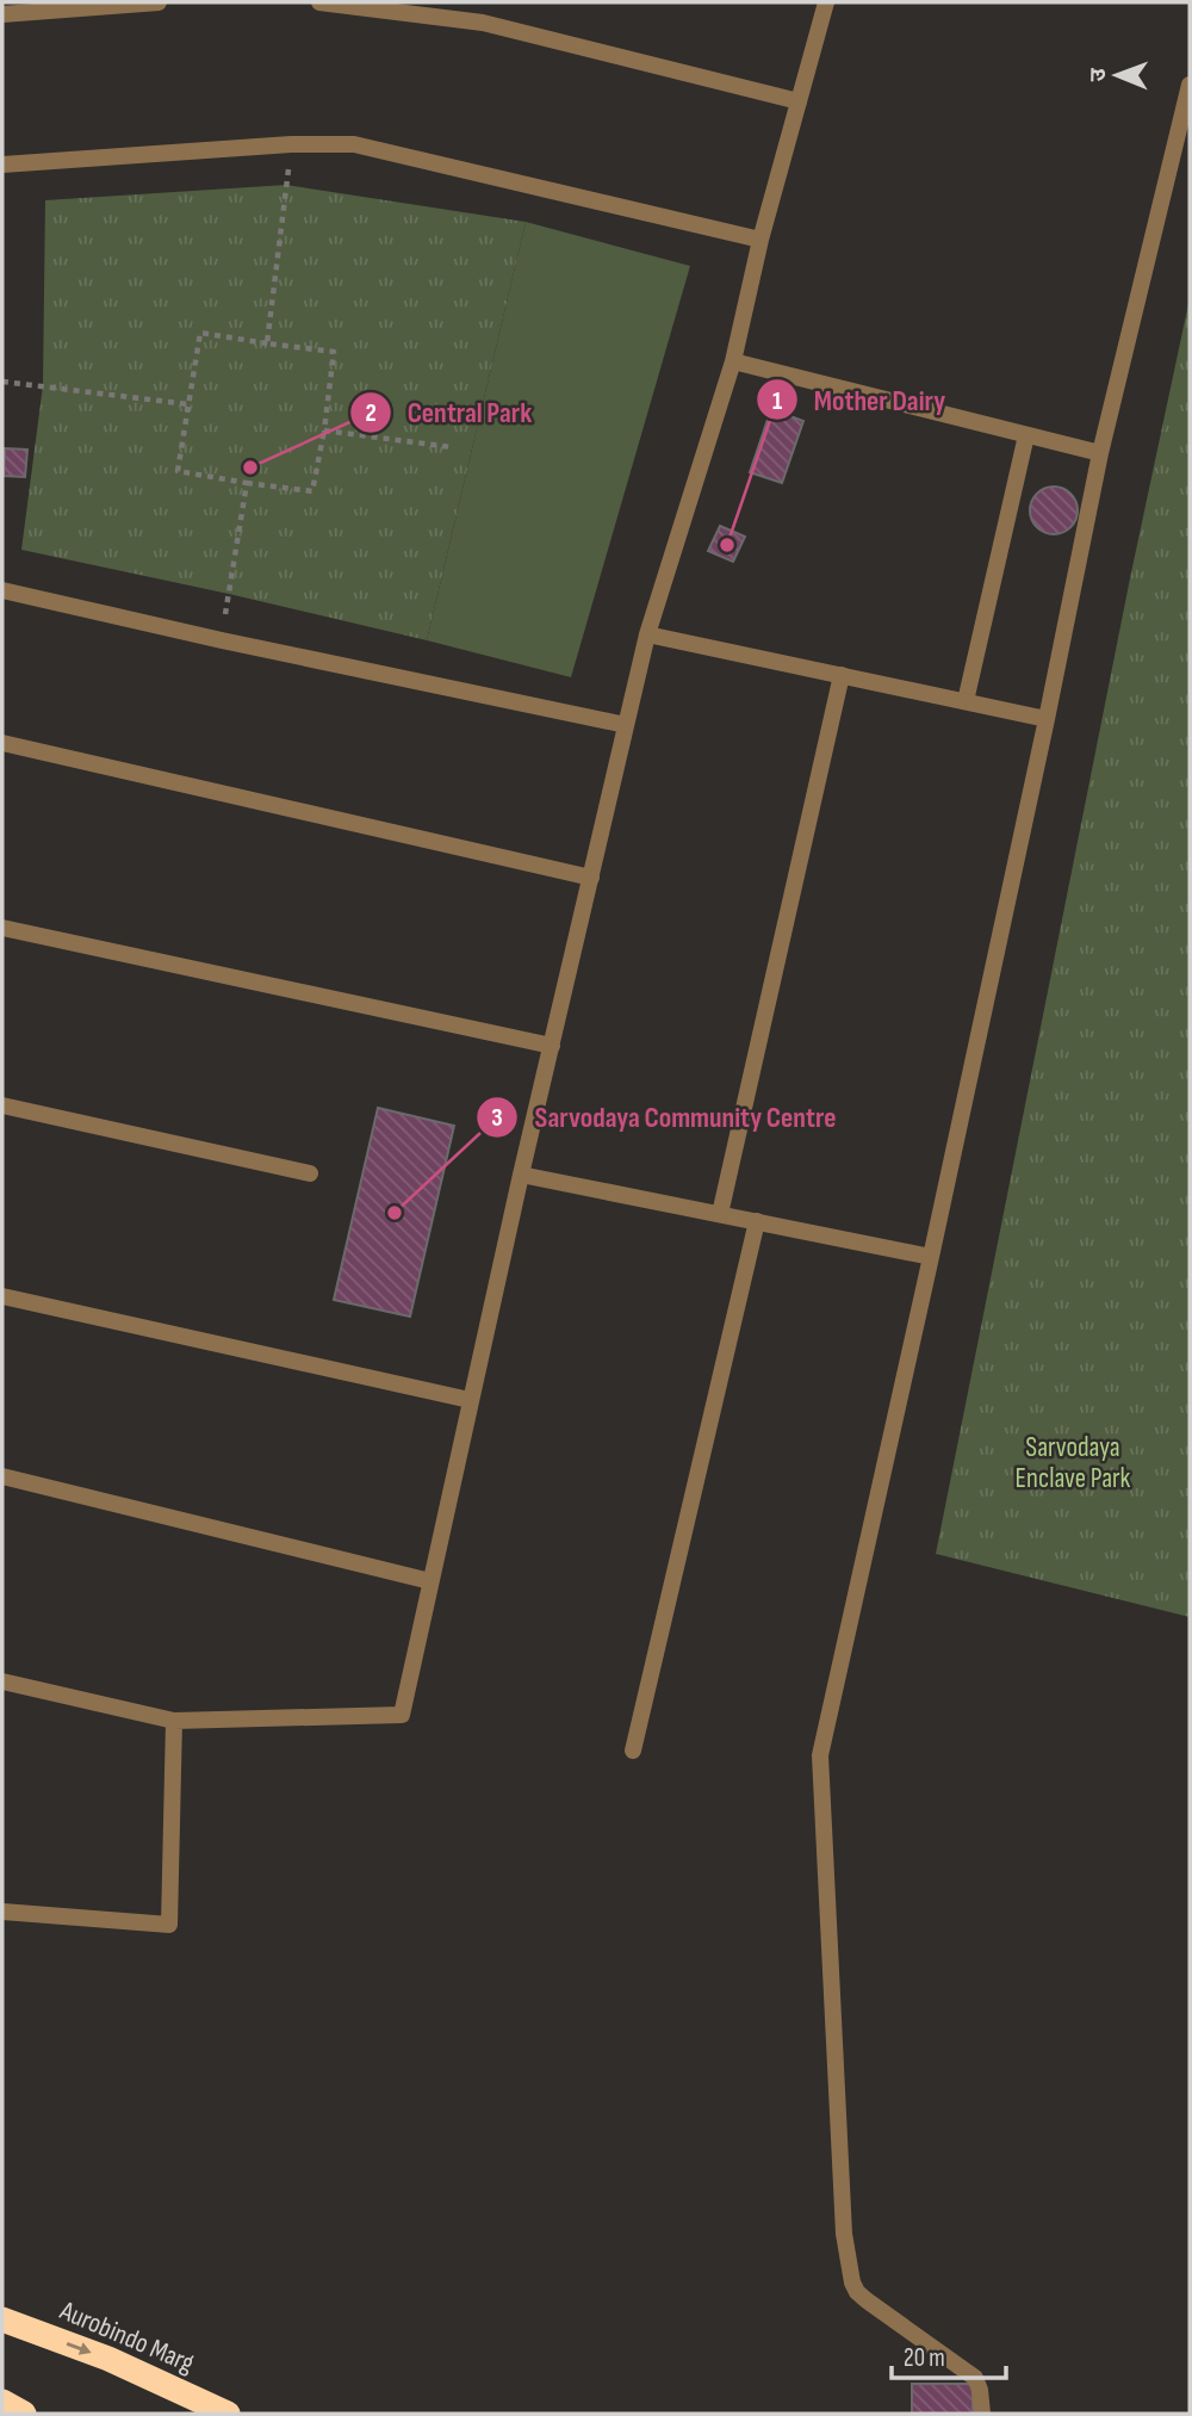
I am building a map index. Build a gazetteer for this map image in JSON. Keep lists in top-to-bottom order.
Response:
{
  "streets": {
    "highway": ["Aurobindo Marg"]
  },
  "one_way": ["Aurobindo Marg"],
  "parks": ["Sarvodaya Enclave Park"],
  "places": ["Central Park", "Mother Dairy", "Sarvodaya Community Centre"],
  "scale_bar": "20 m",
  "north": "left"
}
